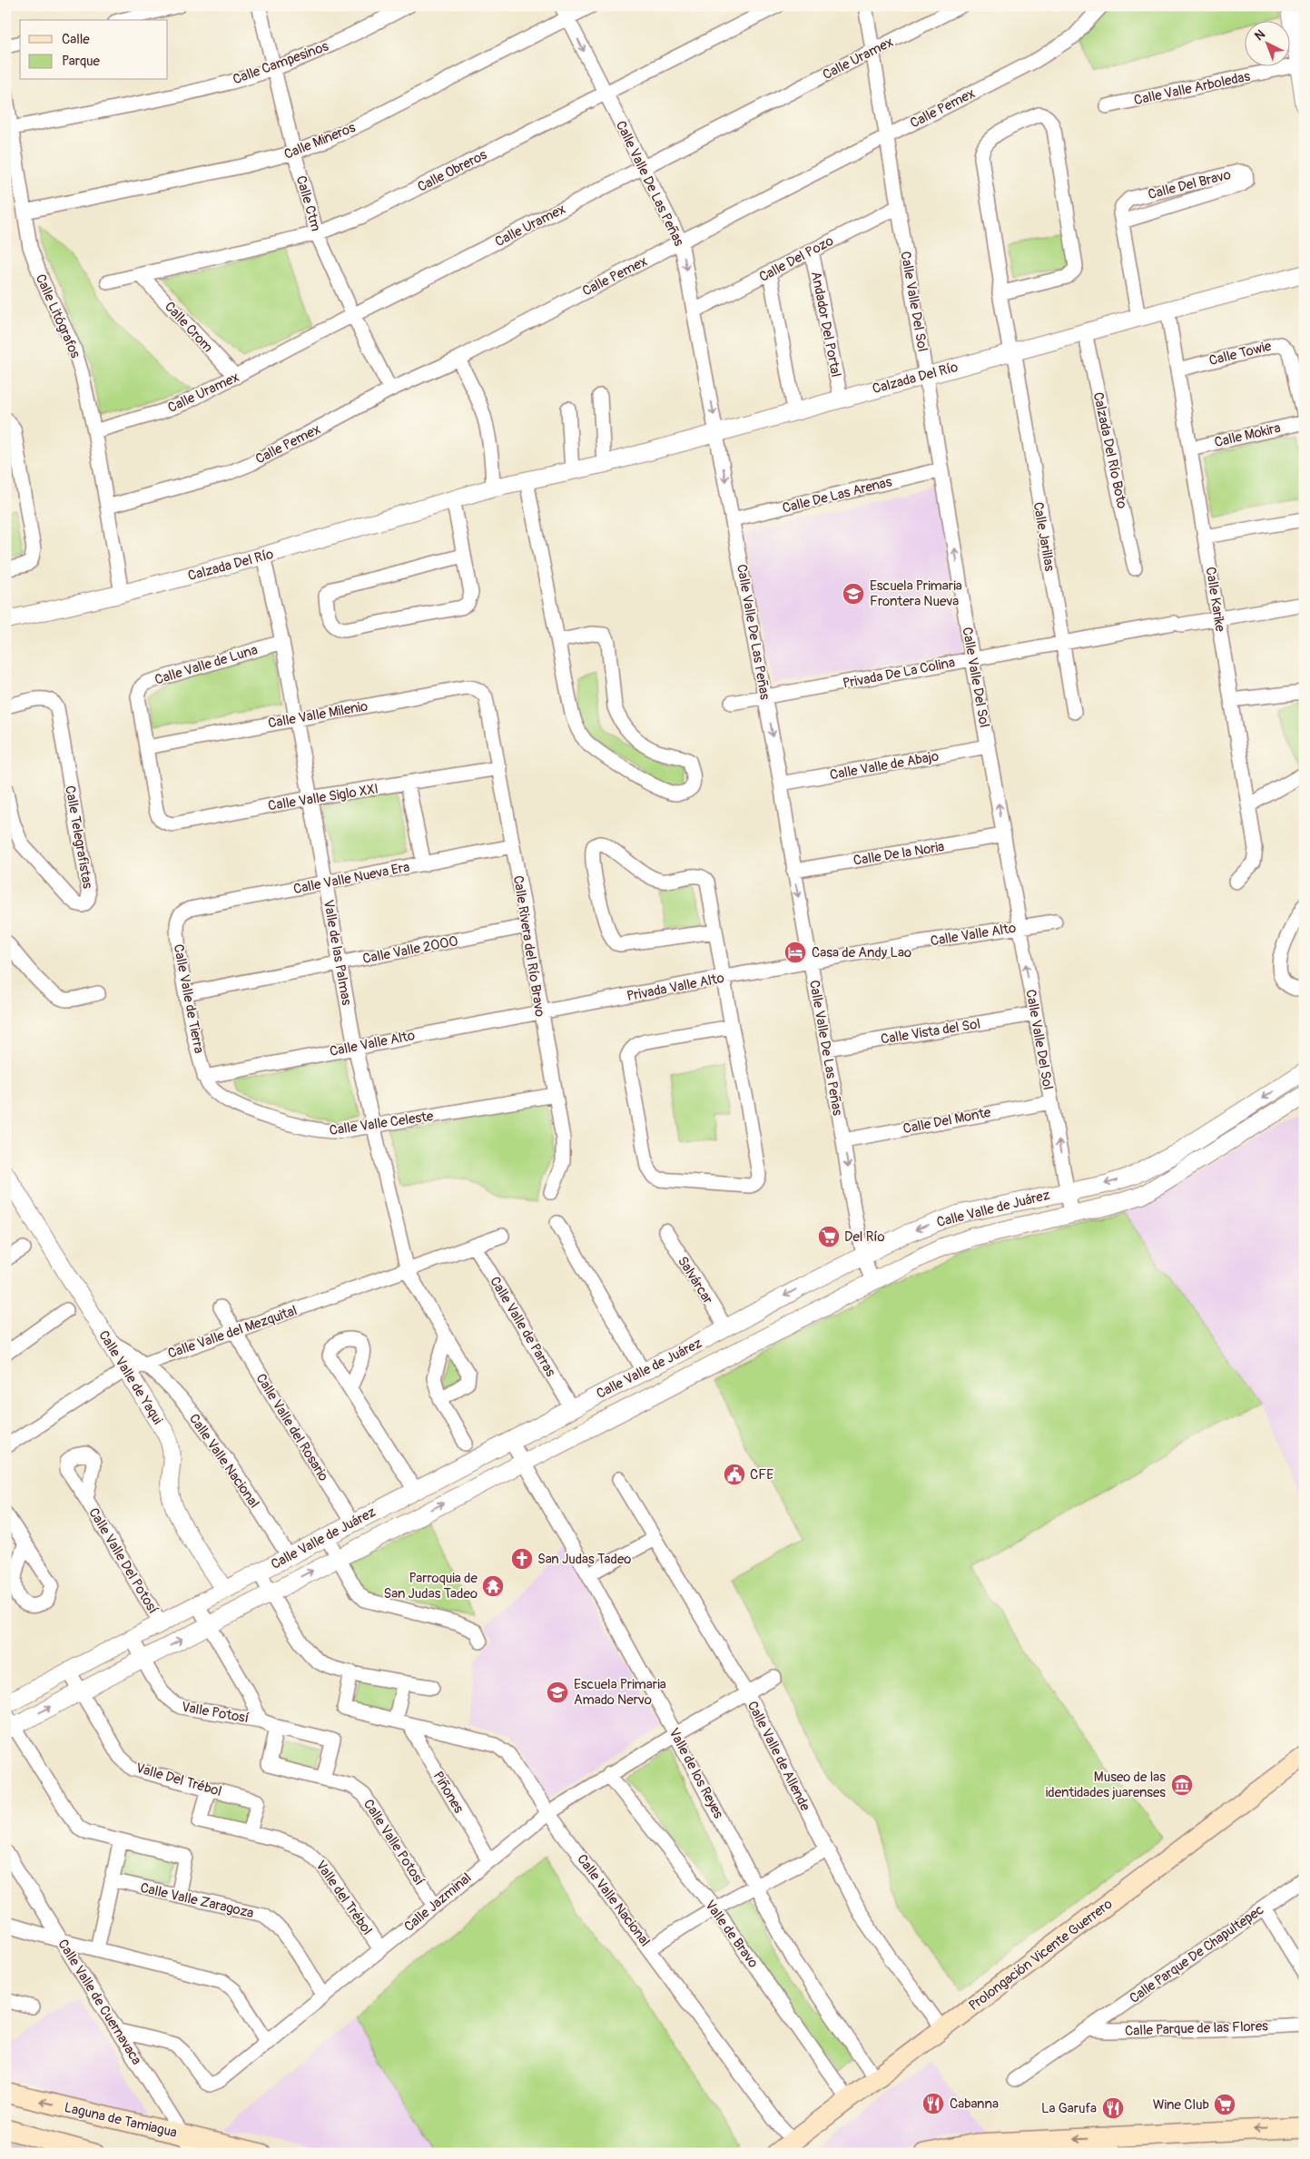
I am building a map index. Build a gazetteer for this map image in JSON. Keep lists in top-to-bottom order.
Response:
{
  "streets": {
    "main road": ["Prolongación Vicente Guerrero", "Laguna de Tamiagua"],
    "street": [
      "Calle Uramex",
      "Calle Campesinos",
      "Calle Valle Arboledas",
      "Calle Pemex",
      "Calle Mineros",
      "Calle Obreros",
      "Calle Valle De Las Peñas",
      "Calle Del Bravo",
      "Calle Ctm",
      "Calle Del Pozo",
      "Calle Valle Del Sol",
      "Calle Litógrafos",
      "Andador Del Portal",
      "Calle Crom",
      "Calle Towie",
      "Calzada Del Río",
      "Calle Mokira",
      "Calzada Del Río Boto",
      "Calle De Las Arenas",
      "Calle Jarillas",
      "Calle Karike",
      "Calle Valle de Luna",
      "Privada De La Colina",
      "Calle Valle Milenio",
      "Calle Valle de Abajo",
      "Calle Valle Siglo XXI",
      "Calle Telegrafistas",
      "Calle De la Noria",
      "Calle Valle Nueva Era",
      "Calle Valle Alto",
      "Calle Rivera del Río Bravo",
      "Calle Valle 2000",
      "Valle de las Palmas",
      "Privada Valle Alto",
      "Calle Valle de Tierra",
      "Calle Vista del Sol",
      "Calle Del Monte",
      "Calle Valle Celeste",
      "Calle Valle de Juárez",
      "Salvárcar",
      "Calle Valle de Parras",
      "Calle Valle del Mezquital",
      "Calle Valle de Yaqui",
      "Calle Valle del Rosario",
      "Calle Valle Nacional",
      "Calle Valle Del Potosí",
      "Valle Potosí",
      "Calle Valle de Allende",
      "Valle de los Reyes",
      "Valle Del Trébol",
      "Piñones",
      "Calle Valle Potosí",
      "Valle del Trébol",
      "Calle Valle Zaragoza",
      "Calle Jazminal",
      "Valle de Bravo",
      "Calle Parque De Chapultepec",
      "Calle Valle de Cuernavaca",
      "Calle Parque de las Flores"
    ]
  },
  "crossings": [
    ["Calle Uramex", "Calle Valle De Las Peñas"],
    ["Calle Uramex", "Calle Ctm"],
    ["Calle Uramex", "Calle Valle Del Sol"],
    ["Calle Uramex", "Calle Litógrafos"],
    ["Calle Uramex", "Calle Crom"],
    ["Calle Campesinos", "Calle Ctm"],
    ["Calle Campesinos", "Calle Litógrafos"],
    ["Calle Pemex", "Calle Valle De Las Peñas"],
    ["Calle Pemex", "Calle Ctm"],
    ["Calle Pemex", "Calle Valle Del Sol"],
    ["Calle Pemex", "Calle Litógrafos"],
    ["Calle Mineros", "Calle Valle De Las Peñas"],
    ["Calle Mineros", "Calle Ctm"],
    ["Calle Mineros", "Calle Litógrafos"],
    ["Calle Obreros", "Calle Valle De Las Peñas"],
    ["Calle Obreros", "Calle Ctm"],
    ["Calle Obreros", "Calle Crom"],
    ["Calle Valle De Las Peñas", "Calle Del Pozo"],
    ["Calle Valle De Las Peñas", "Calzada Del Río"],
    ["Calle Valle De Las Peñas", "Calle De Las Arenas"],
    ["Calle Valle De Las Peñas", "Privada De La Colina"],
    ["Calle Valle De Las Peñas", "Calle Valle de Abajo"],
    ["Calle Valle De Las Peñas", "Calle De la Noria"],
    ["Calle Valle De Las Peñas", "Calle Valle Alto"],
    ["Calle Valle De Las Peñas", "Privada Valle Alto"],
    ["Calle Valle De Las Peñas", "Calle Vista del Sol"],
    ["Calle Valle De Las Peñas", "Calle Del Monte"],
    ["Calle Valle De Las Peñas", "Calle Valle de Juárez"],
    ["Calle Del Bravo", "Calzada Del Río"],
    ["Calle Del Pozo", "Calle Valle Del Sol"],
    ["Calle Del Pozo", "Andador Del Portal"],
    ["Calle Valle Del Sol", "Calzada Del Río"],
    ["Calle Valle Del Sol", "Calle De Las Arenas"],
    ["Calle Valle Del Sol", "Privada De La Colina"],
    ["Calle Valle Del Sol", "Calle Valle de Abajo"],
    ["Calle Valle Del Sol", "Calle De la Noria"],
    ["Calle Valle Del Sol", "Calle Valle Alto"],
    ["Calle Valle Del Sol", "Calle Vista del Sol"],
    ["Calle Valle Del Sol", "Calle Del Monte"],
    ["Calle Valle Del Sol", "Calle Valle de Juárez"],
    ["Calle Litógrafos", "Calzada Del Río"],
    ["Andador Del Portal", "Calzada Del Río"],
    ["Calle Towie", "Calle Karike"],
    ["Calzada Del Río", "Calzada Del Río Boto"],
    ["Calzada Del Río", "Calle Jarillas"],
    ["Calzada Del Río", "Calle Karike"],
    ["Calzada Del Río", "Valle de las Palmas"],
    ["Calle Mokira", "Calle Karike"],
    ["Calle Jarillas", "Privada De La Colina"],
    ["Calle Karike", "Privada De La Colina"],
    ["Calle Valle de Luna", "Calle Valle Milenio"],
    ["Calle Valle de Luna", "Calle Valle Siglo XXI"],
    ["Calle Valle de Luna", "Valle de las Palmas"],
    ["Calle Valle Milenio", "Calle Valle Siglo XXI"],
    ["Calle Valle Milenio", "Calle Rivera del Río Bravo"],
    ["Calle Valle Milenio", "Valle de las Palmas"],
    ["Calle Valle Siglo XXI", "Calle Rivera del Río Bravo"],
    ["Calle Valle Siglo XXI", "Valle de las Palmas"],
    ["Calle Valle Nueva Era", "Calle Rivera del Río Bravo"],
    ["Calle Valle Nueva Era", "Valle de las Palmas"],
    ["Calle Valle Nueva Era", "Calle Valle de Tierra"],
    ["Calle Valle Alto", "Calle Rivera del Río Bravo"],
    ["Calle Valle Alto", "Valle de las Palmas"],
    ["Calle Valle Alto", "Privada Valle Alto"],
    ["Calle Valle Alto", "Calle Valle de Tierra"],
    ["Calle Rivera del Río Bravo", "Calle Valle 2000"],
    ["Calle Rivera del Río Bravo", "Privada Valle Alto"],
    ["Calle Rivera del Río Bravo", "Calle Valle Celeste"],
    ["Calle Valle 2000", "Valle de las Palmas"],
    ["Calle Valle 2000", "Calle Valle de Tierra"],
    ["Valle de las Palmas", "Calle Valle Celeste"],
    ["Valle de las Palmas", "Calle Valle del Mezquital"],
    ["Calle Valle de Tierra", "Calle Valle Celeste"],
    ["Calle Valle de Juárez", "Salvárcar"],
    ["Calle Valle de Juárez", "Calle Valle de Parras"],
    ["Calle Valle de Juárez", "Calle Valle de Yaqui"],
    ["Calle Valle de Juárez", "Calle Valle del Rosario"],
    ["Calle Valle de Juárez", "Calle Valle Nacional"],
    ["Calle Valle de Juárez", "Calle Valle Del Potosí"],
    ["Calle Valle de Juárez", "Valle Potosí"],
    ["Calle Valle de Juárez", "Valle de los Reyes"],
    ["Calle Valle de Juárez", "Valle Del Trébol"],
    ["Calle Valle de Parras", "Calle Valle del Mezquital"],
    ["Calle Valle del Mezquital", "Calle Valle de Yaqui"],
    ["Calle Valle del Mezquital", "Calle Valle del Rosario"],
    ["Calle Valle del Mezquital", "Calle Valle Nacional"],
    ["Calle Valle de Yaqui", "Calle Valle Nacional"],
    ["Calle Valle Nacional", "Piñones"],
    ["Calle Valle Nacional", "Calle Jazminal"],
    ["Calle Valle Nacional", "Prolongación Vicente Guerrero"],
    ["Valle Potosí", "Calle Valle Potosí"],
    ["Calle Valle de Allende", "Calle Jazminal"],
    ["Calle Valle de Allende", "Prolongación Vicente Guerrero"],
    ["Valle de los Reyes", "Calle Jazminal"],
    ["Valle de los Reyes", "Prolongación Vicente Guerrero"],
    ["Valle Del Trébol", "Valle del Trébol"],
    ["Piñones", "Calle Jazminal"],
    ["Calle Valle Potosí", "Calle Jazminal"],
    ["Valle del Trébol", "Calle Jazminal"],
    ["Calle Valle Zaragoza", "Calle Jazminal"],
    ["Calle Jazminal", "Valle de Bravo"],
    ["Calle Jazminal", "Calle Valle de Cuernavaca"],
    ["Valle de Bravo", "Prolongación Vicente Guerrero"],
    ["Calle Parque De Chapultepec", "Calle Parque de las Flores"],
    ["Calle Valle de Cuernavaca", "Laguna de Tamiagua"]
  ],
  "one_way": ["Calle Valle Del Sol"],
  "places": {
    "school or university": ["Escuela Primaria Frontera Nueva", "Escuela Primaria Amado Nervo"],
    "hotel": ["Casa de Andy Lao"],
    "supermarket": ["Del Río", "Wine Club"],
    "public building": ["CFE"],
    "church": ["San Judas Tadeo"],
    "temple": ["Parroquia de San Judas Tadeo"],
    "museum": ["Museo de las identidades juarenses"],
    "restaurant": ["Cabanna", "La Garufa"]
  },
  "legend": ["Calle", "Parque"],
  "north": "top left"
}
